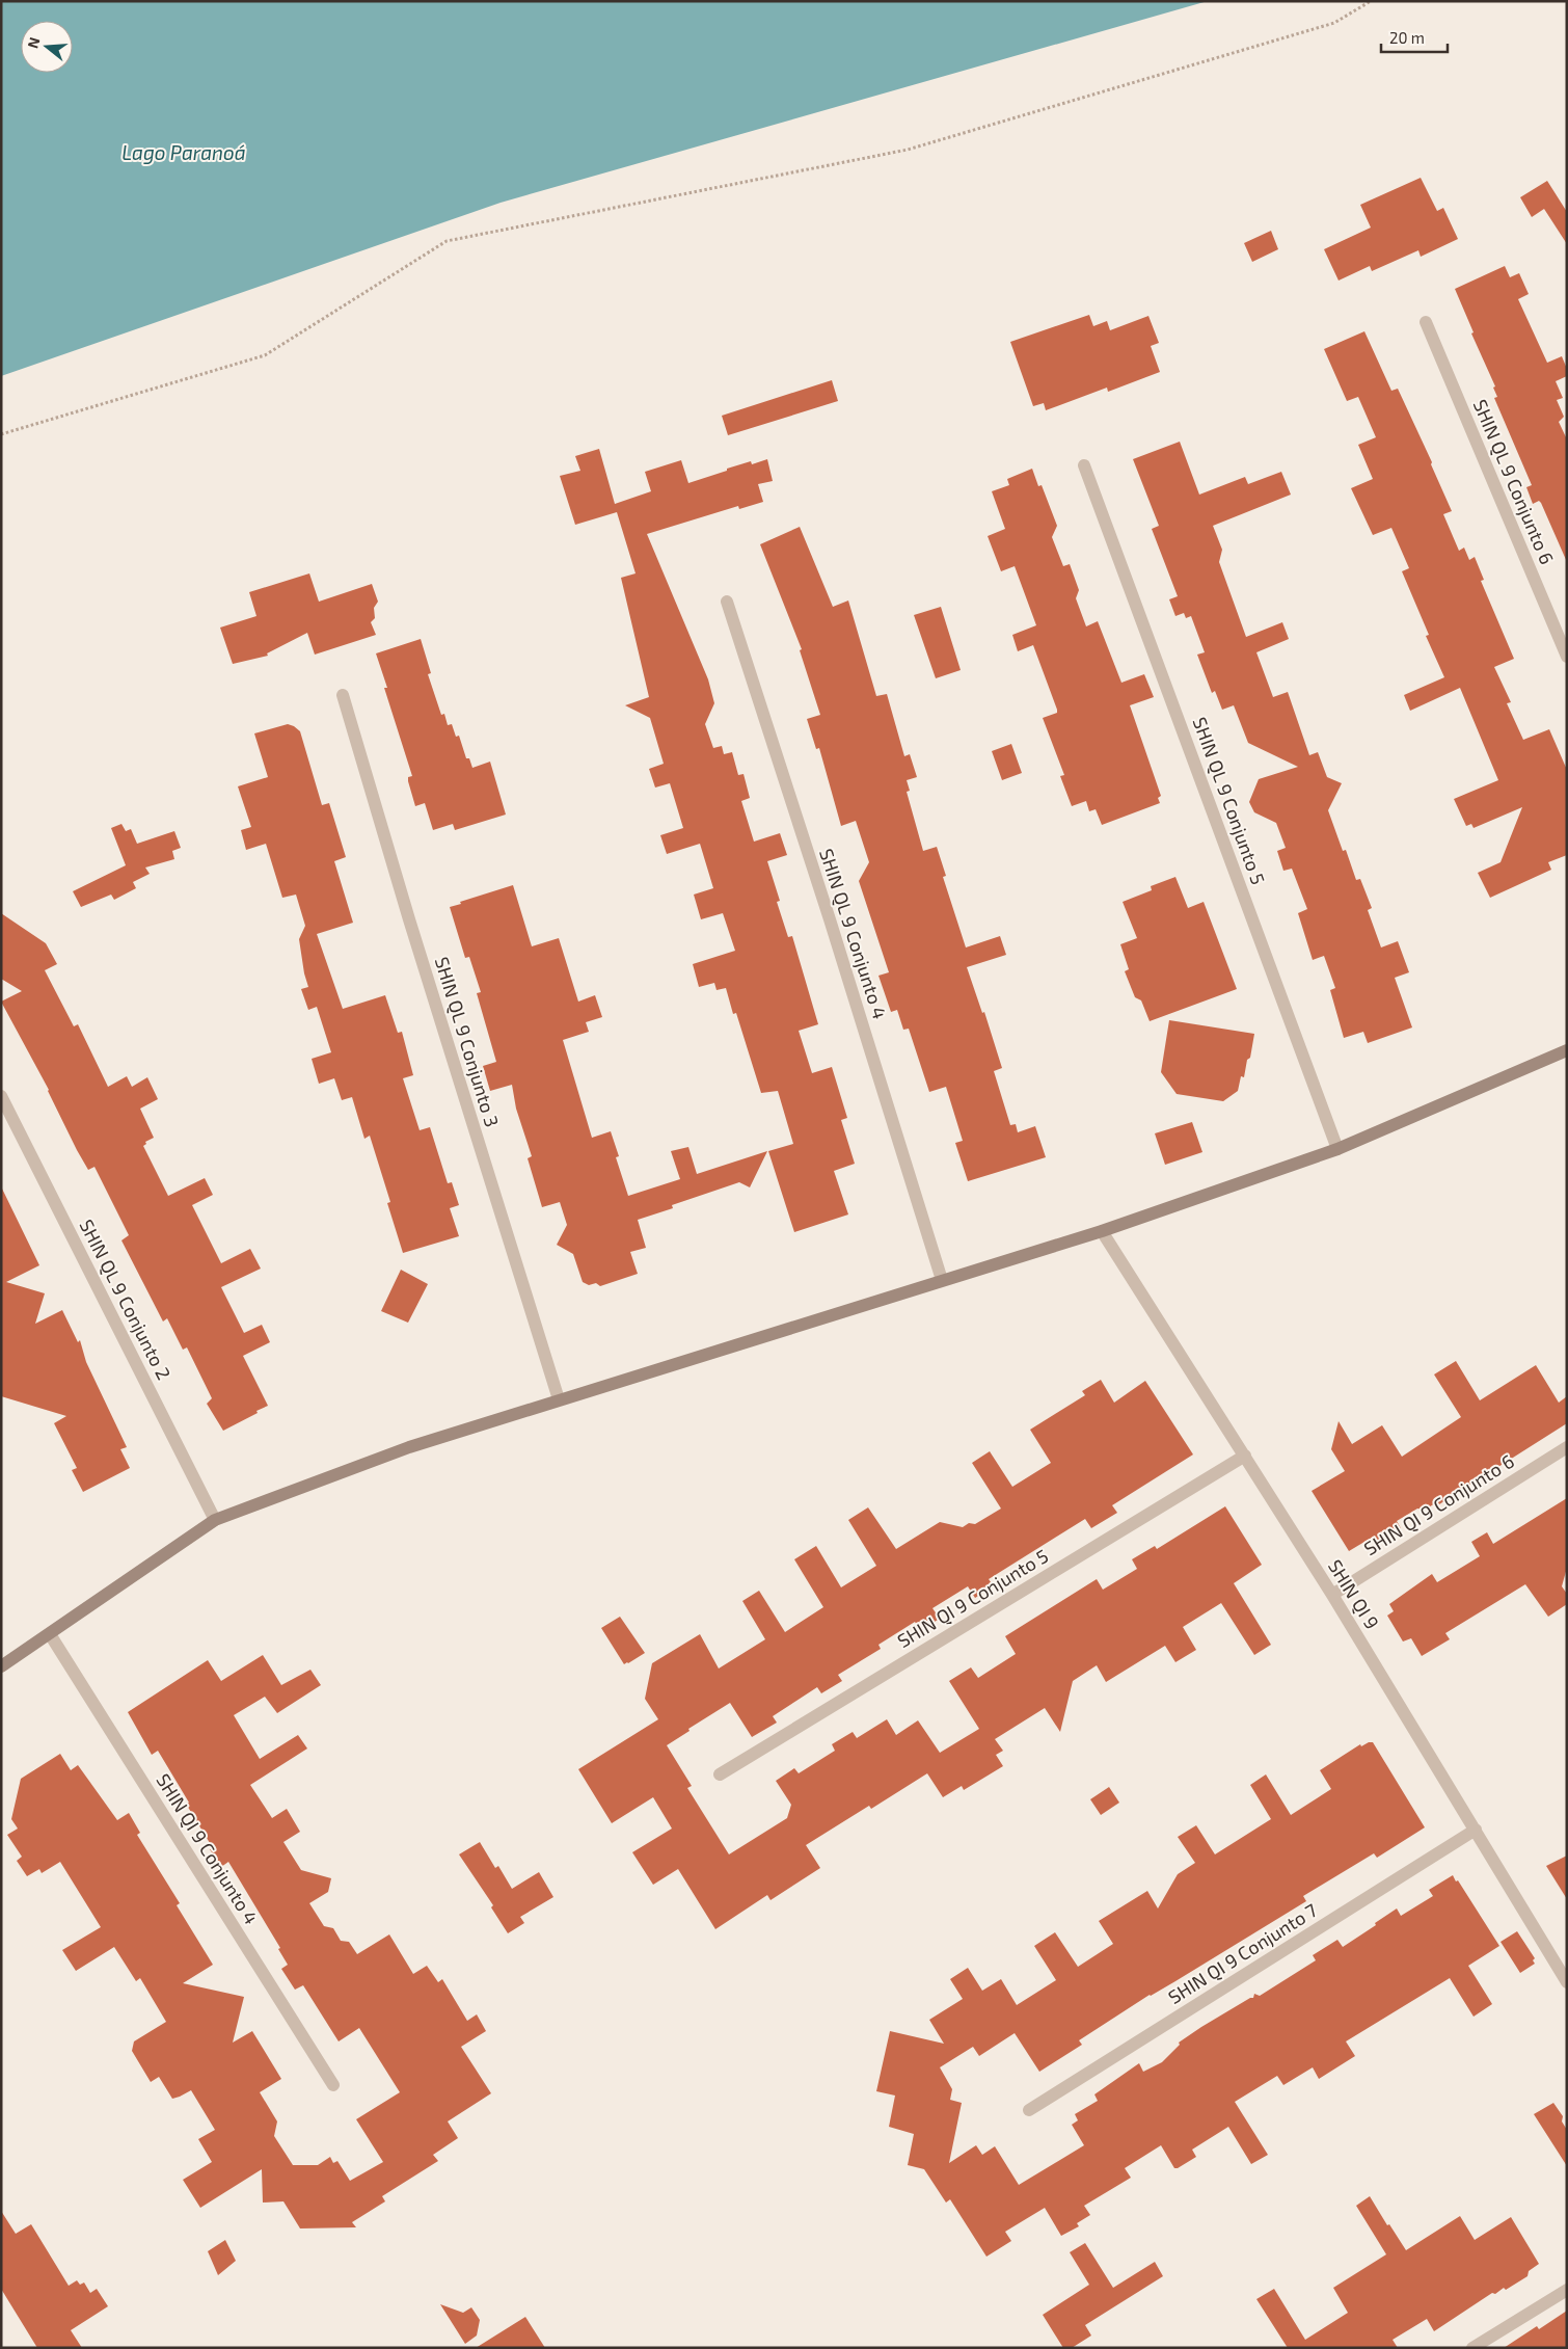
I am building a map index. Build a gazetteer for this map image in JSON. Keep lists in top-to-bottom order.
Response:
{
  "streets": {
    "street": [
      "SHIN QL 9 Conjunto 6",
      "SHIN QL 9 Conjunto 5",
      "SHIN QL 9 Conjunto 4",
      "SHIN QL 9 Conjunto 3",
      "SHIN QL 9 Conjunto 2",
      "SHIN QI 9 Conjunto 6",
      "SHIN QI 9",
      "SHIN QI 9 Conjunto 5",
      "SHIN QI 9 Conjunto 4",
      "SHIN QI 9 Conjunto 7"
    ]
  },
  "crossings": [
    ["SHIN QI 9 Conjunto 6", "SHIN QI 9"],
    ["SHIN QI 9", "SHIN QI 9 Conjunto 5"],
    ["SHIN QI 9", "SHIN QI 9 Conjunto 7"]
  ],
  "water": ["Lago Paranoá"],
  "scale_bar": "20 m",
  "north": "left"
}
